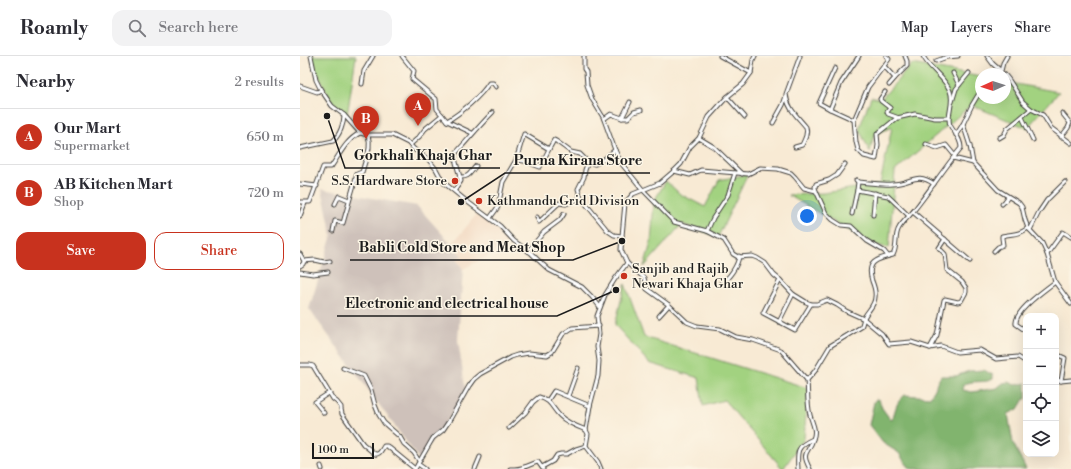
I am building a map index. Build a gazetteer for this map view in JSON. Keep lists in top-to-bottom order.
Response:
{
  "places": [
    "Gorkhali Khaja Ghar",
    "S.S. Hardware Store",
    "Kathmandu Grid Division",
    "Purna Kirana Store",
    "Babli Cold Store and Meat Shop",
    "Sanjib and Rajib Newari Khaja Ghar",
    "Electronic and electrical house"
  ],
  "scale_bar": "100 m",
  "north": "left",
  "page": {
    "header": "Roamly",
    "search": "Search here",
    "nav": ["Map", "Layers", "Share"],
    "heading": ["Nearby", "2 results"],
    "pins": ["A", "B"],
    "list": [
      {
        "mark": "A",
        "name": "Our Mart",
        "note": "Supermarket",
        "value": "650 m"
      },
      {
        "mark": "B",
        "name": "AB Kitchen Mart",
        "note": "Shop",
        "value": "720 m"
      }
    ],
    "buttons": ["Save", "Share"],
    "map_buttons": ["+", "−"],
    "scale": "100 m"
  }
}
